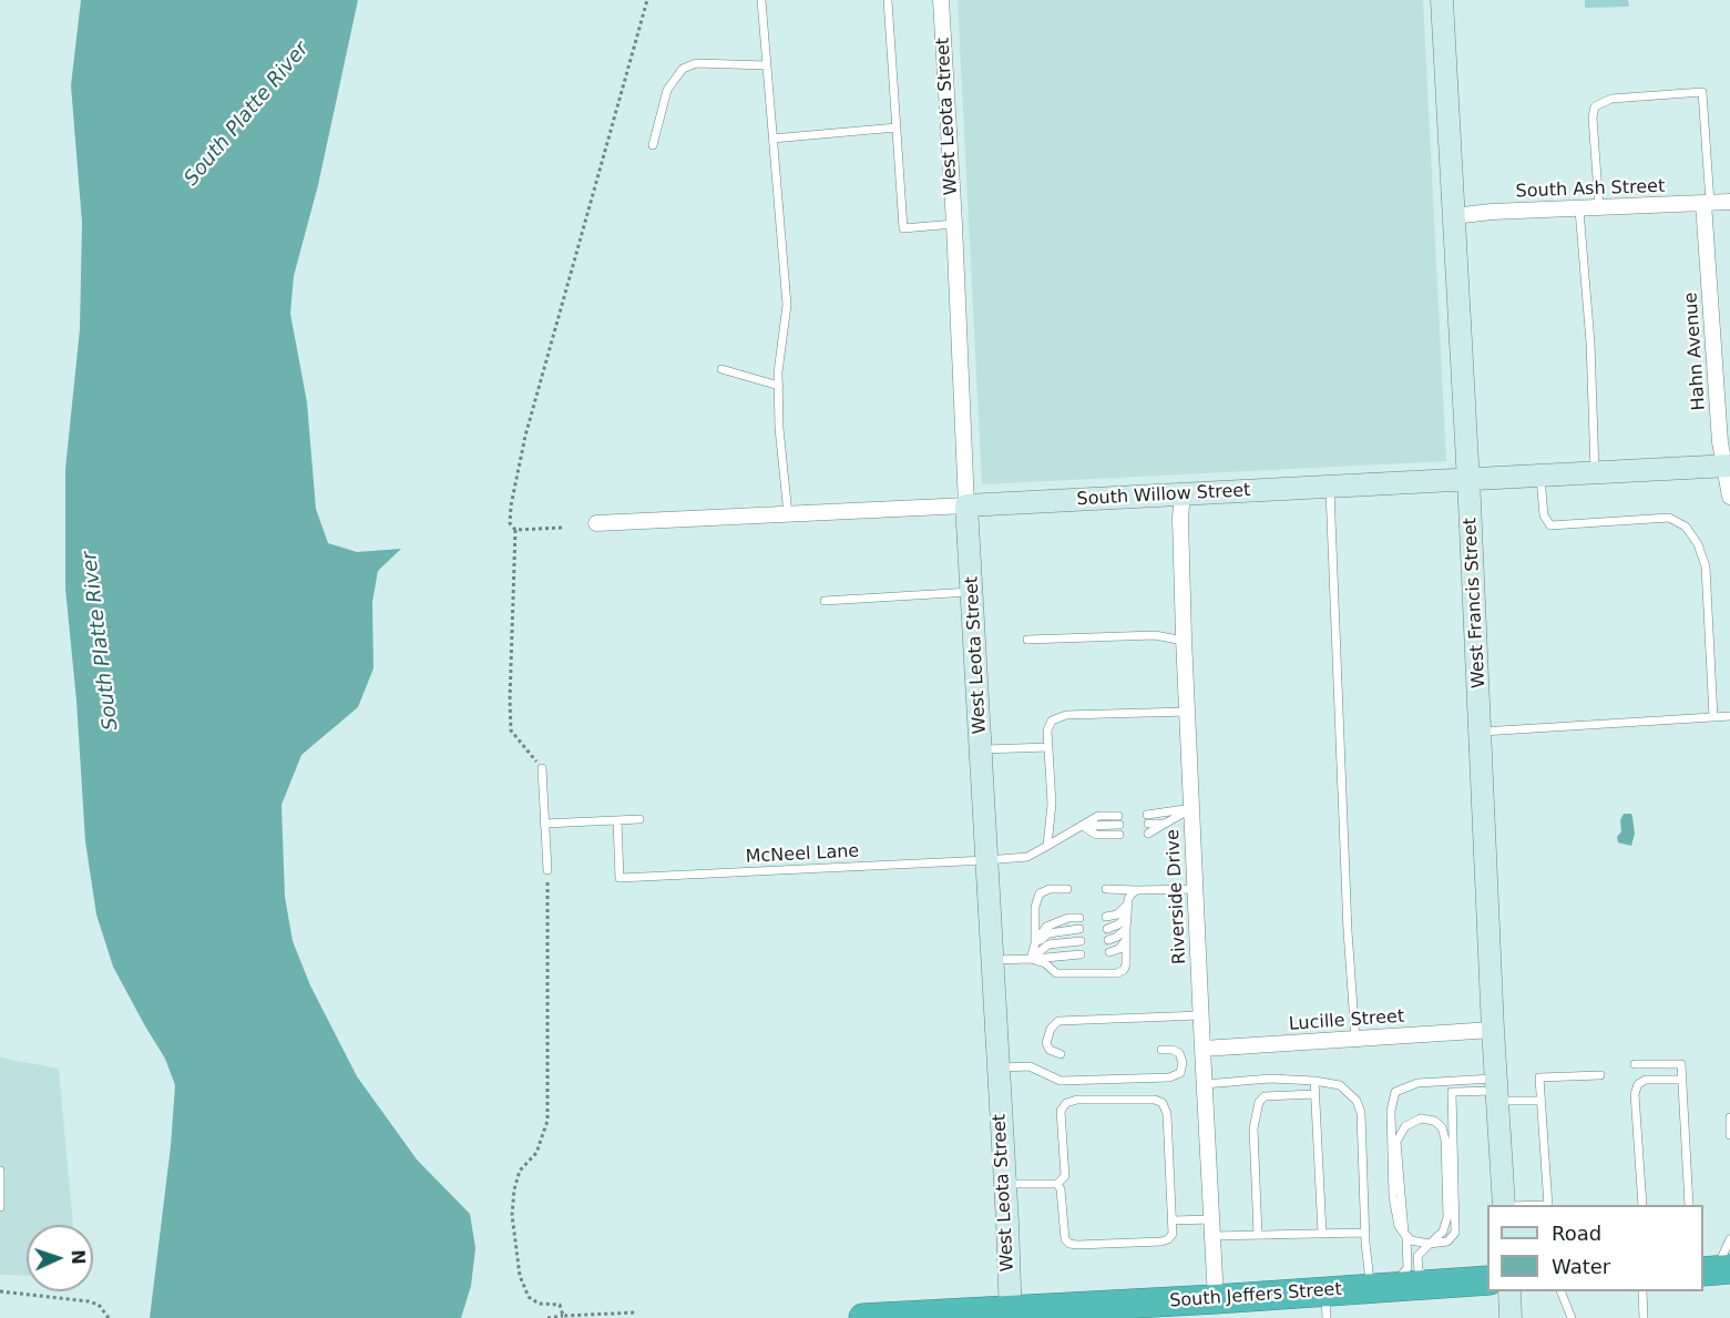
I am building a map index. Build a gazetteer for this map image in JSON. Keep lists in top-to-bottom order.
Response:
{
  "streets": {
    "highway": ["South Jeffers Street"],
    "main road": ["West Leota Street", "South Willow Street", "West Francis Street"],
    "street": [
      "South Ash Street",
      "Hahn Avenue",
      "Riverside Drive",
      "Lucille Street"
    ],
    "lane": ["McNeel Lane"]
  },
  "crossings": [
    ["West Leota Street", "South Willow Street"],
    ["West Leota Street", "McNeel Lane"],
    ["West Leota Street", "South Jeffers Street"],
    ["South Ash Street", "Hahn Avenue"],
    ["South Ash Street", "West Francis Street"],
    ["Hahn Avenue", "South Willow Street"],
    ["South Willow Street", "West Francis Street"],
    ["South Willow Street", "Riverside Drive"],
    ["West Francis Street", "Lucille Street"],
    ["Riverside Drive", "Lucille Street"],
    ["Riverside Drive", "South Jeffers Street"]
  ],
  "water": ["South Platte River"],
  "legend": ["Road", "Water"],
  "north": "right"
}
